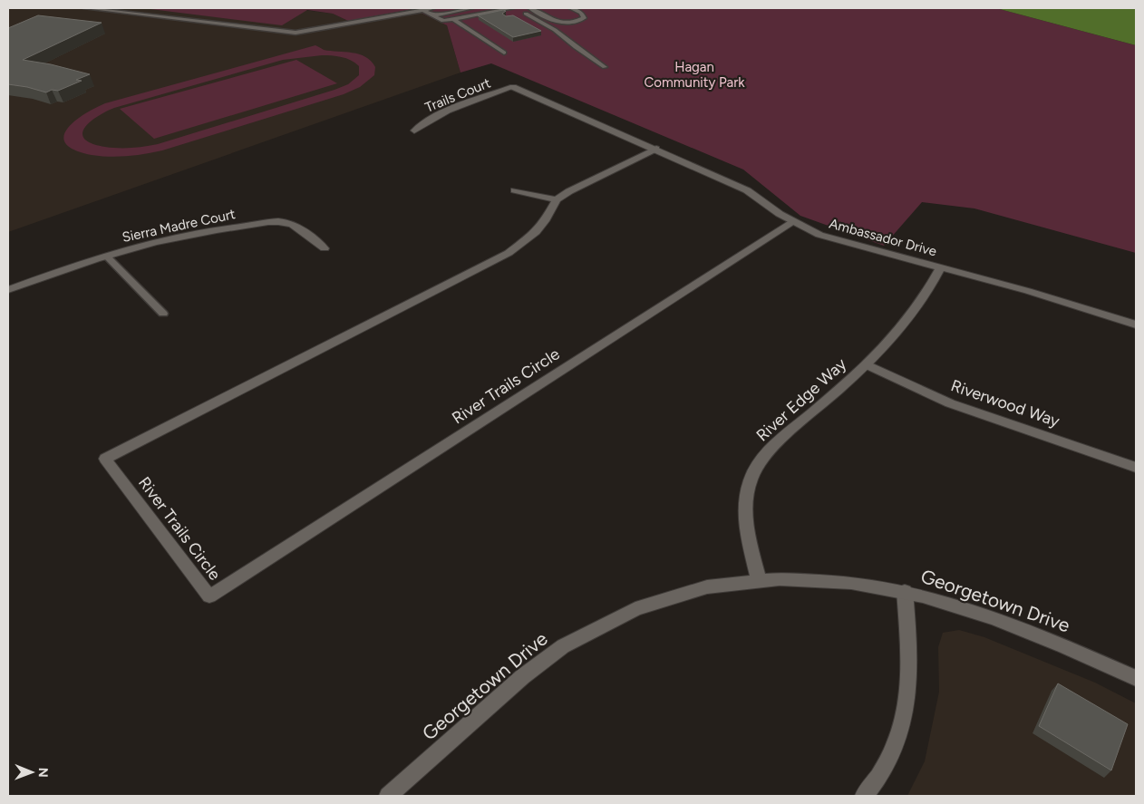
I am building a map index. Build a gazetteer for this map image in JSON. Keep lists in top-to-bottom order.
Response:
{
  "streets": {
    "street": [
      "Trails Court",
      "Sierra Madre Court",
      "Ambassador Drive",
      "River Trails Circle",
      "River Edge Way",
      "Riverwood Way",
      "Georgetown Drive"
    ]
  },
  "crossings": [
    ["Trails Court", "Ambassador Drive"],
    ["Ambassador Drive", "River Trails Circle"],
    ["Ambassador Drive", "River Edge Way"],
    ["River Edge Way", "Riverwood Way"],
    ["River Edge Way", "Georgetown Drive"]
  ],
  "parks": ["Hagan Community Park"],
  "north": "right"
}
